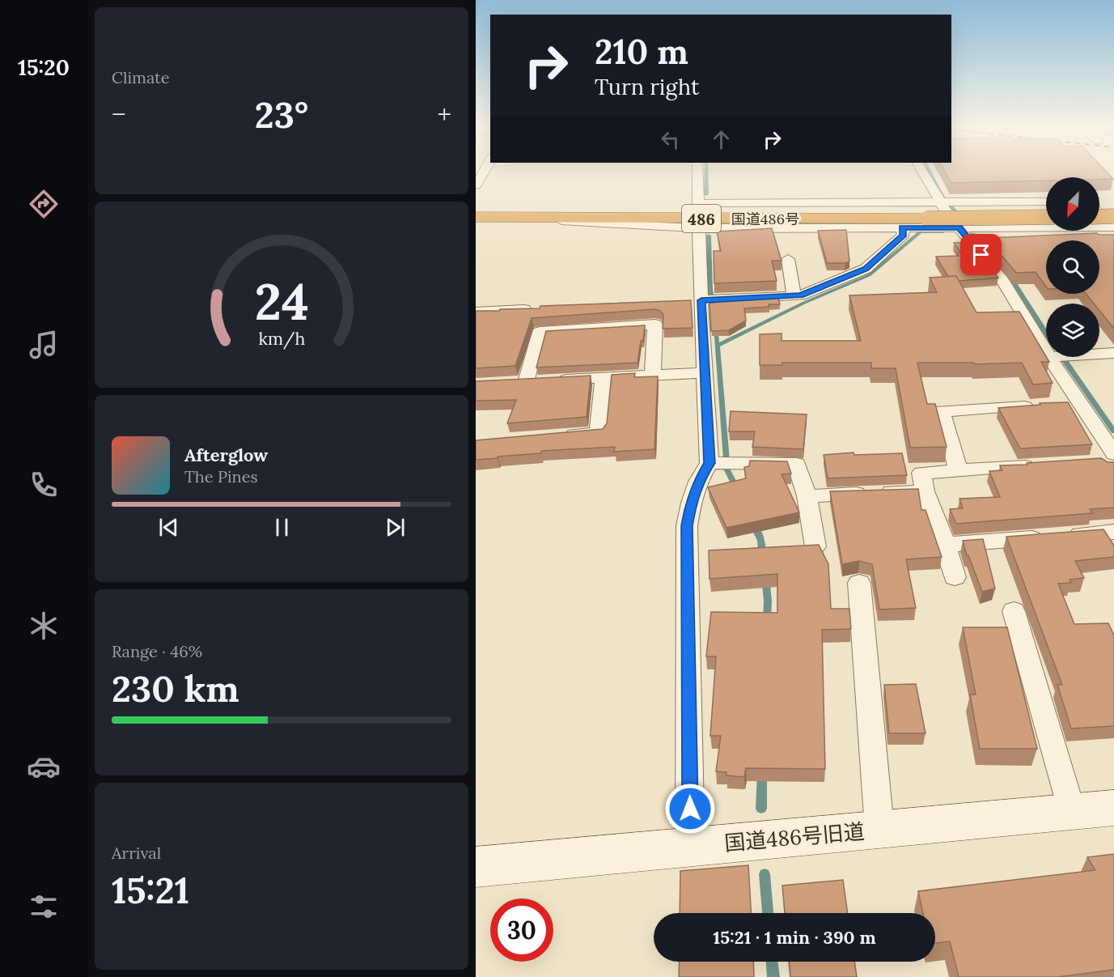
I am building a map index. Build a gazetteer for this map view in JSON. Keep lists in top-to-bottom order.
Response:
{
  "streets": {
    "highway": ["486", "国道486号"],
    "street": ["国道486号旧道"]
  },
  "north": "bottom left",
  "page": {
    "tabs": "15:20",
    "tile": [
      "Climate",
      ["Range · 46%", "230 km"],
      ["Arrival", "15:21"]
    ],
    "turn": ["210 m", "Turn right"],
    "heat": ["−", "23°", "+"],
    "song": ["Afterglow", "The Pines"],
    "limit": "30",
    "trip": "15:21 · 1 min · 390 m",
    "gauge": ["24", "km/h"]
  }
}
